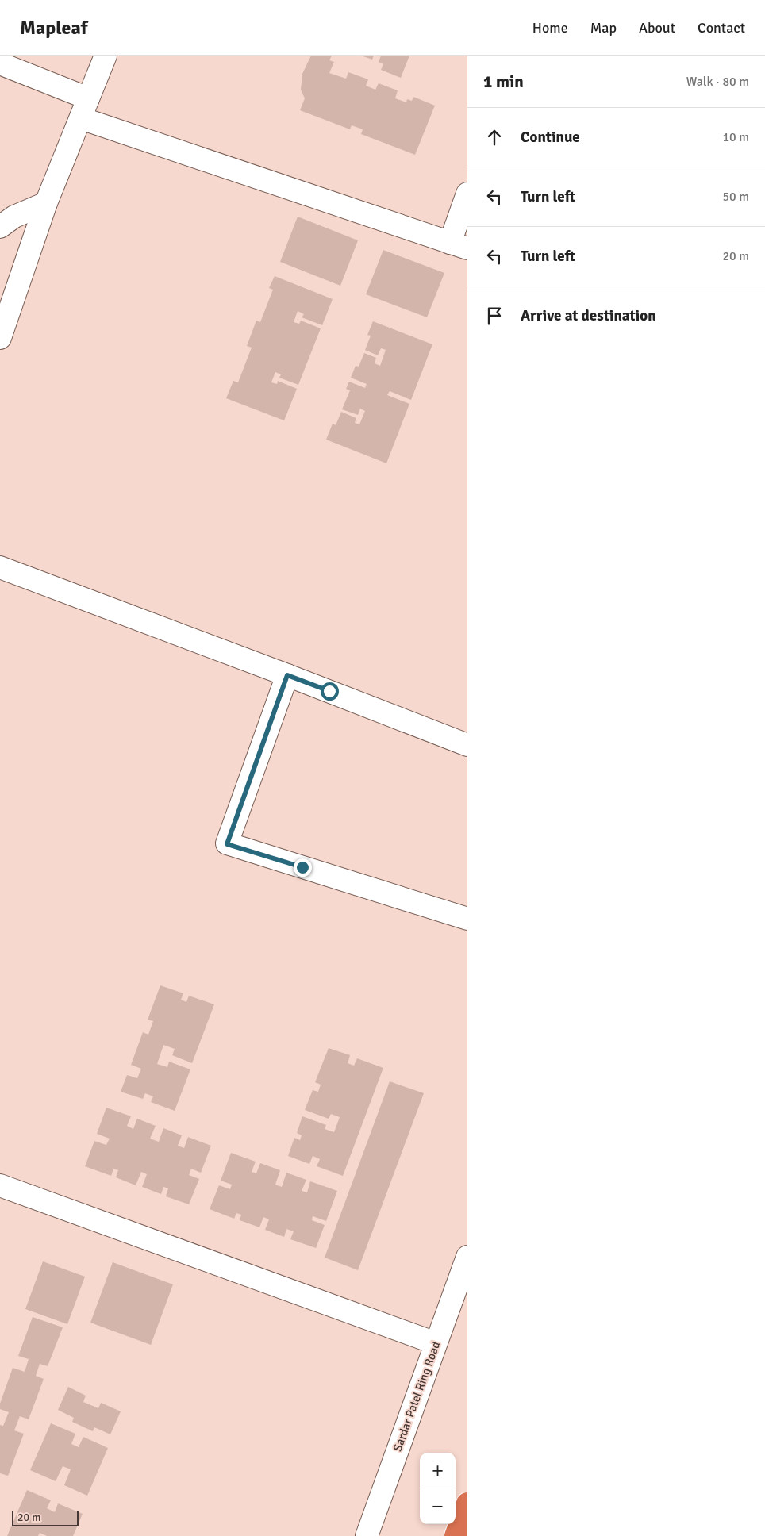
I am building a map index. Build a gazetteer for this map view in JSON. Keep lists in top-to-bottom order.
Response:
{
  "streets": {
    "street": ["Sardar Patel Ring Road"]
  },
  "scale_bar": "20 m",
  "page": {
    "header": "Mapleaf",
    "nav": [
      "Home",
      "Map",
      "About",
      "Contact"
    ],
    "heading": ["1 min", "Walk · 80 m"],
    "list": [
      ["Continue", "10 m"],
      ["Turn left", "50 m"],
      ["Turn left", "20 m"],
      "Arrive at destination"
    ],
    "map_buttons": ["+", "−"],
    "scale": "20 m"
  }
}
